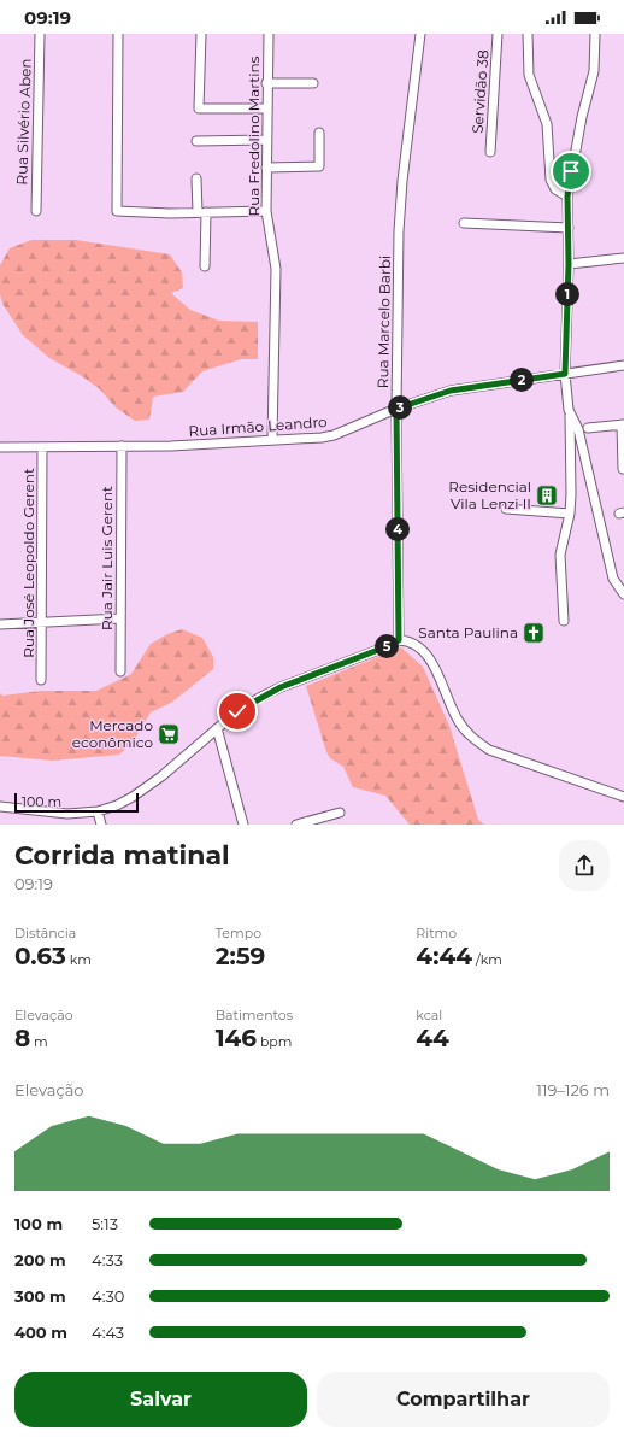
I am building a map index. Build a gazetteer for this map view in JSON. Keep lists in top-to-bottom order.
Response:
{
  "streets": {
    "street": [
      "Servidão 38",
      "Rua Silvério Aben",
      "Rua Fredolino Martins",
      "Rua Marcelo Barbi",
      "Rua Irmão Leandro",
      "Rua Jair Luis Gerent",
      "Rua José Leopoldo Gerent"
    ]
  },
  "crossings": [
    ["Rua Fredolino Martins", "Rua Irmão Leandro"],
    ["Rua Marcelo Barbi", "Rua Irmão Leandro"],
    ["Rua Irmão Leandro", "Rua Jair Luis Gerent"],
    ["Rua Irmão Leandro", "Rua José Leopoldo Gerent"]
  ],
  "places": {
    "building": ["Residencial Vila Lenzi II"],
    "church": ["Santa Paulina"],
    "supermarket": ["Mercado econômico"]
  },
  "scale_bar": "100 m",
  "page": {
    "status": "09:19",
    "pins": [
      "1",
      "2",
      "3",
      "4",
      "5"
    ],
    "scale": "100 m",
    "heading": ["Corrida matinal", "09:19"],
    "stats": [
      ["Distância", "0.63 km"],
      ["Tempo", "2:59"],
      ["Ritmo", "4:44 /km"],
      ["Elevação", "8 m"],
      ["Batimentos", "146 bpm"],
      ["kcal", "44"]
    ],
    "chart": ["Elevação", "119–126 m"],
    "list": [
      {
        "name": "100 m",
        "note": "5:13"
      },
      {
        "name": "200 m",
        "note": "4:33"
      },
      {
        "name": "300 m",
        "note": "4:30"
      },
      {
        "name": "400 m",
        "note": "4:43"
      }
    ],
    "buttons": ["Salvar", "Compartilhar"]
  }
}
